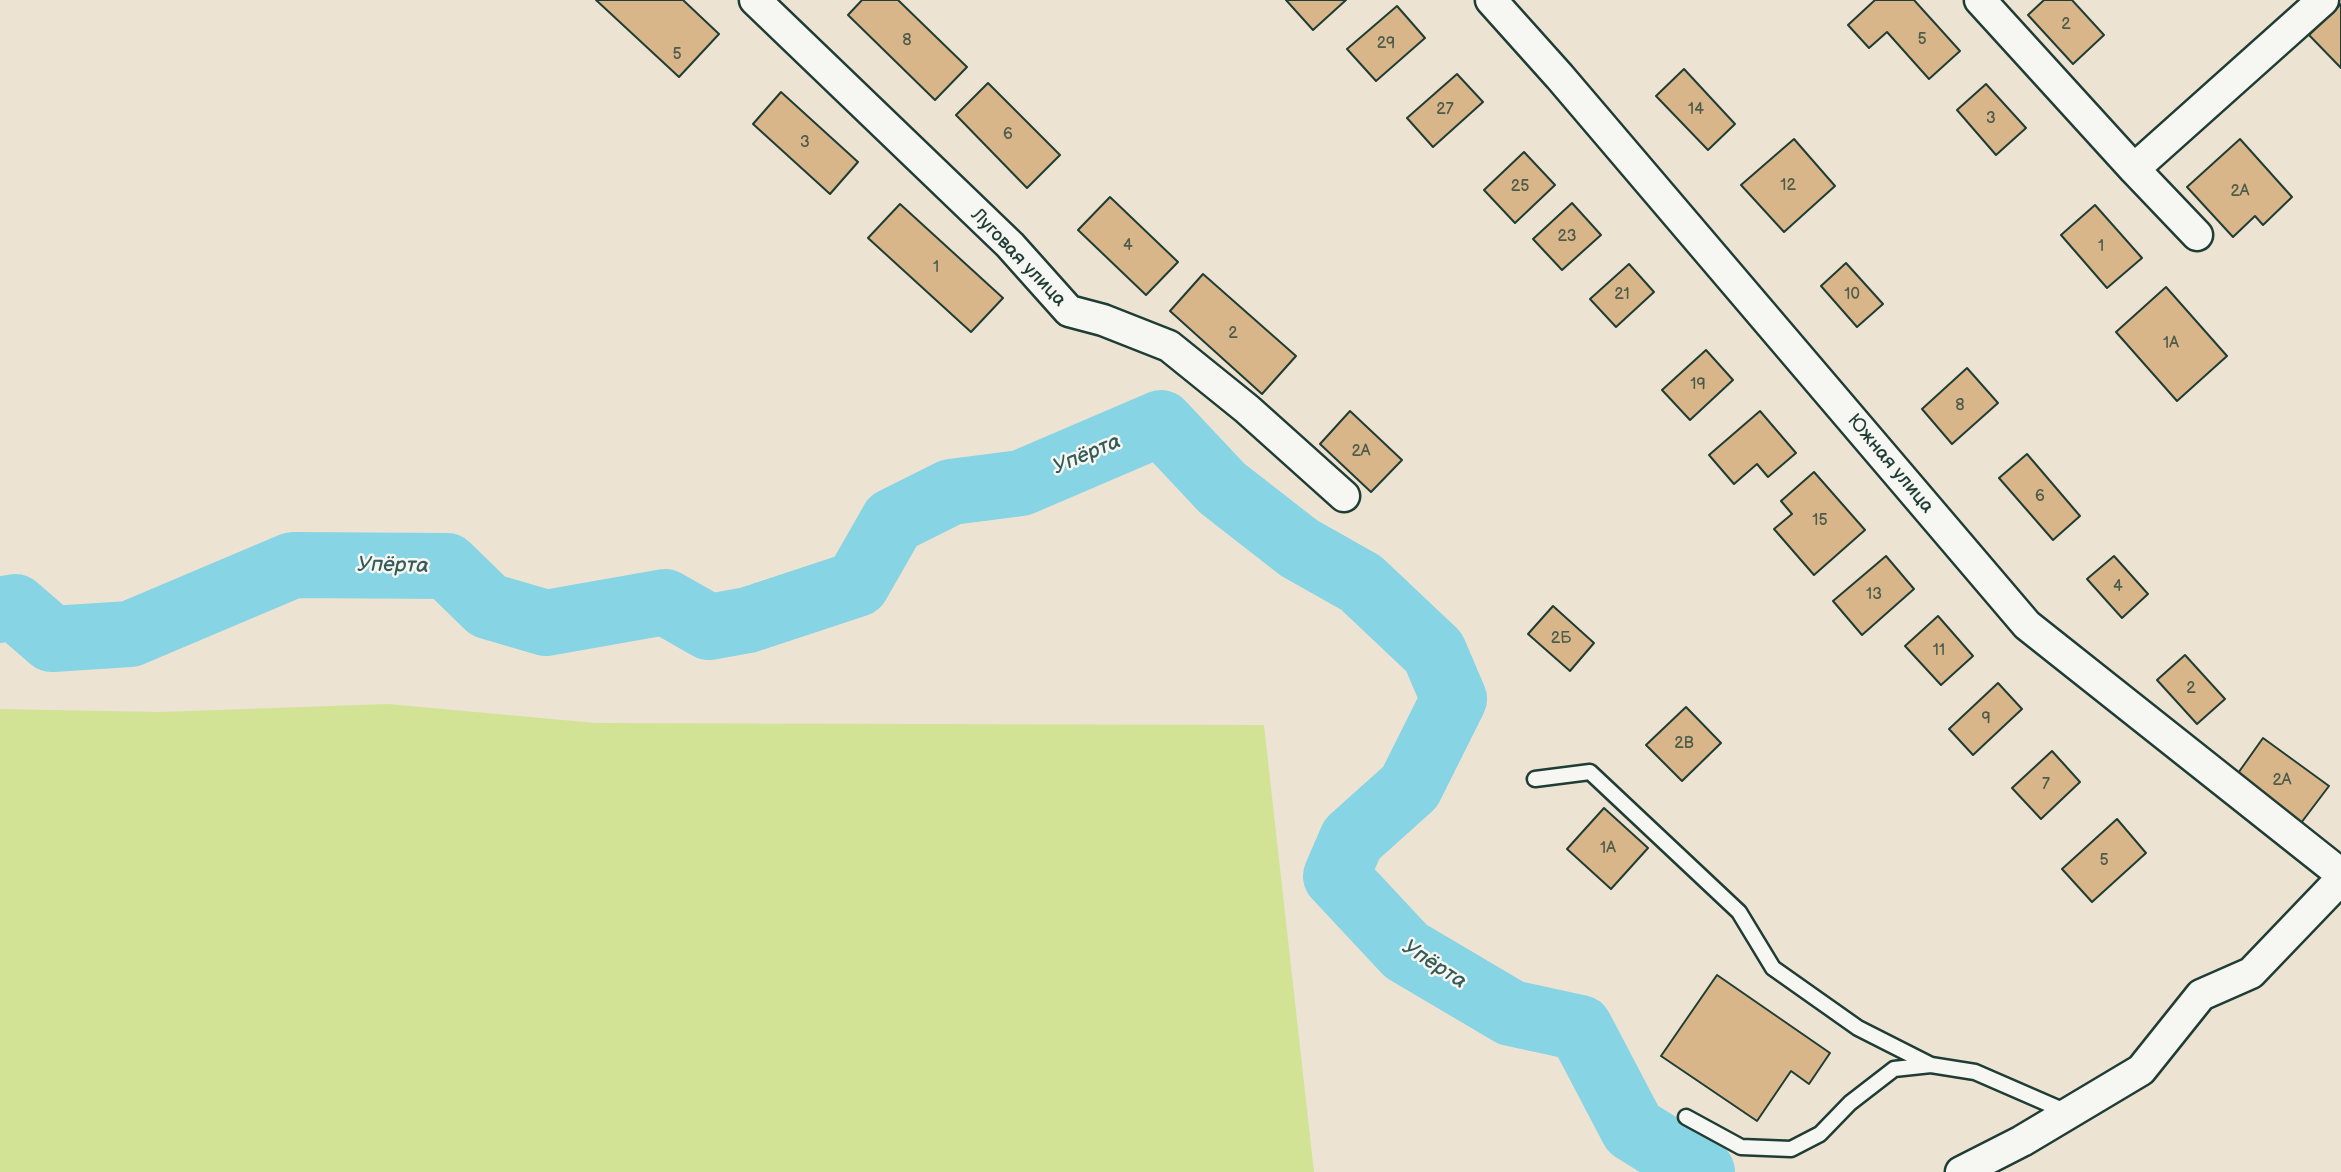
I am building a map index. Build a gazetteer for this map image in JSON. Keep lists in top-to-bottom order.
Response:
{
  "streets": {
    "street": ["Луговая улица", "Южная улица"]
  },
  "water": ["Упёрта"],
  "house_numbers": [
    "2",
    "5",
    "8",
    "29",
    "5",
    "27",
    "14",
    "3",
    "6",
    "3",
    "12",
    "25",
    "2А",
    "23",
    "4",
    "1",
    "1",
    "21",
    "10",
    "2",
    "1А",
    "19",
    "8",
    "2А",
    "6",
    "15",
    "4",
    "13",
    "2Б",
    "11",
    "2",
    "9",
    "2В",
    "2А",
    "7",
    "1А",
    "5"
  ]
}
